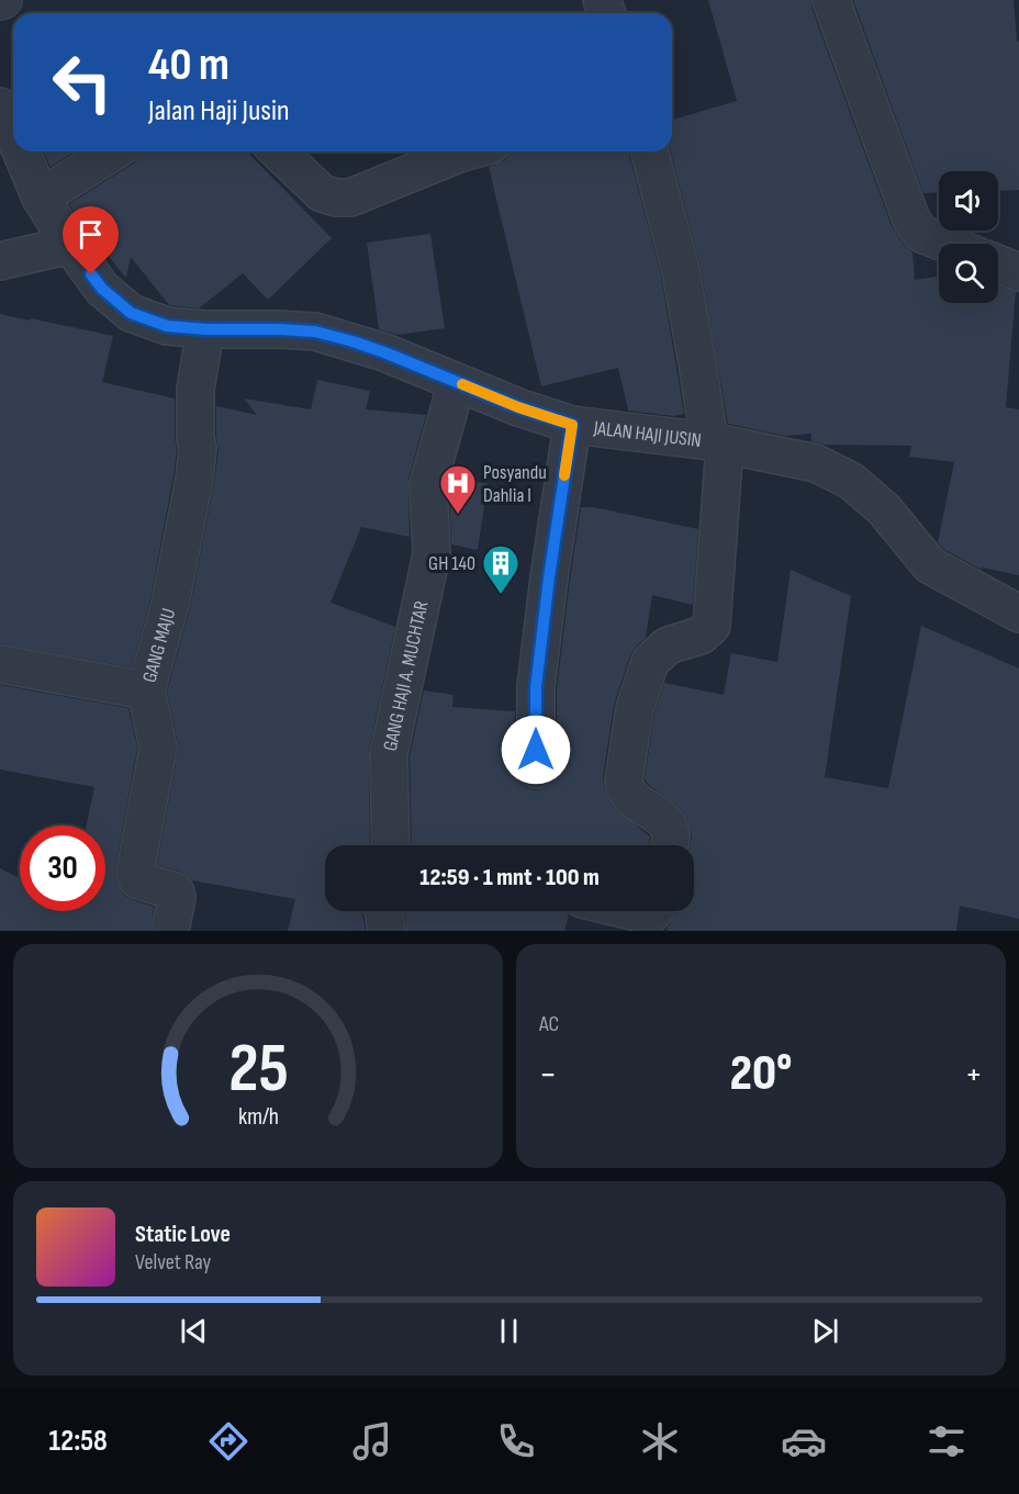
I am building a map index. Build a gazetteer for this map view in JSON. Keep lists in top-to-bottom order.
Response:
{
  "streets": {
    "street": ["JALAN HAJI JUSIN", "GANG MAJU", "GANG HAJI A. MUCHTAR"]
  },
  "crossings": [
    ["JALAN HAJI JUSIN", "GANG MAJU"],
    ["JALAN HAJI JUSIN", "GANG HAJI A. MUCHTAR"]
  ],
  "places": {
    "hospital": ["Posyandu Dahlia I"],
    "building": ["GH 140"]
  },
  "page": {
    "turn": ["40 m", "Jalan Haji Jusin"],
    "limit": "30",
    "trip": "12:59 · 1 mnt · 100 m",
    "tile": "AC",
    "heat": ["−", "20°", "+"],
    "song": ["Static Love", "Velvet Ray"],
    "tabs": "12:58",
    "gauge": ["25", "km/h"]
  }
}
